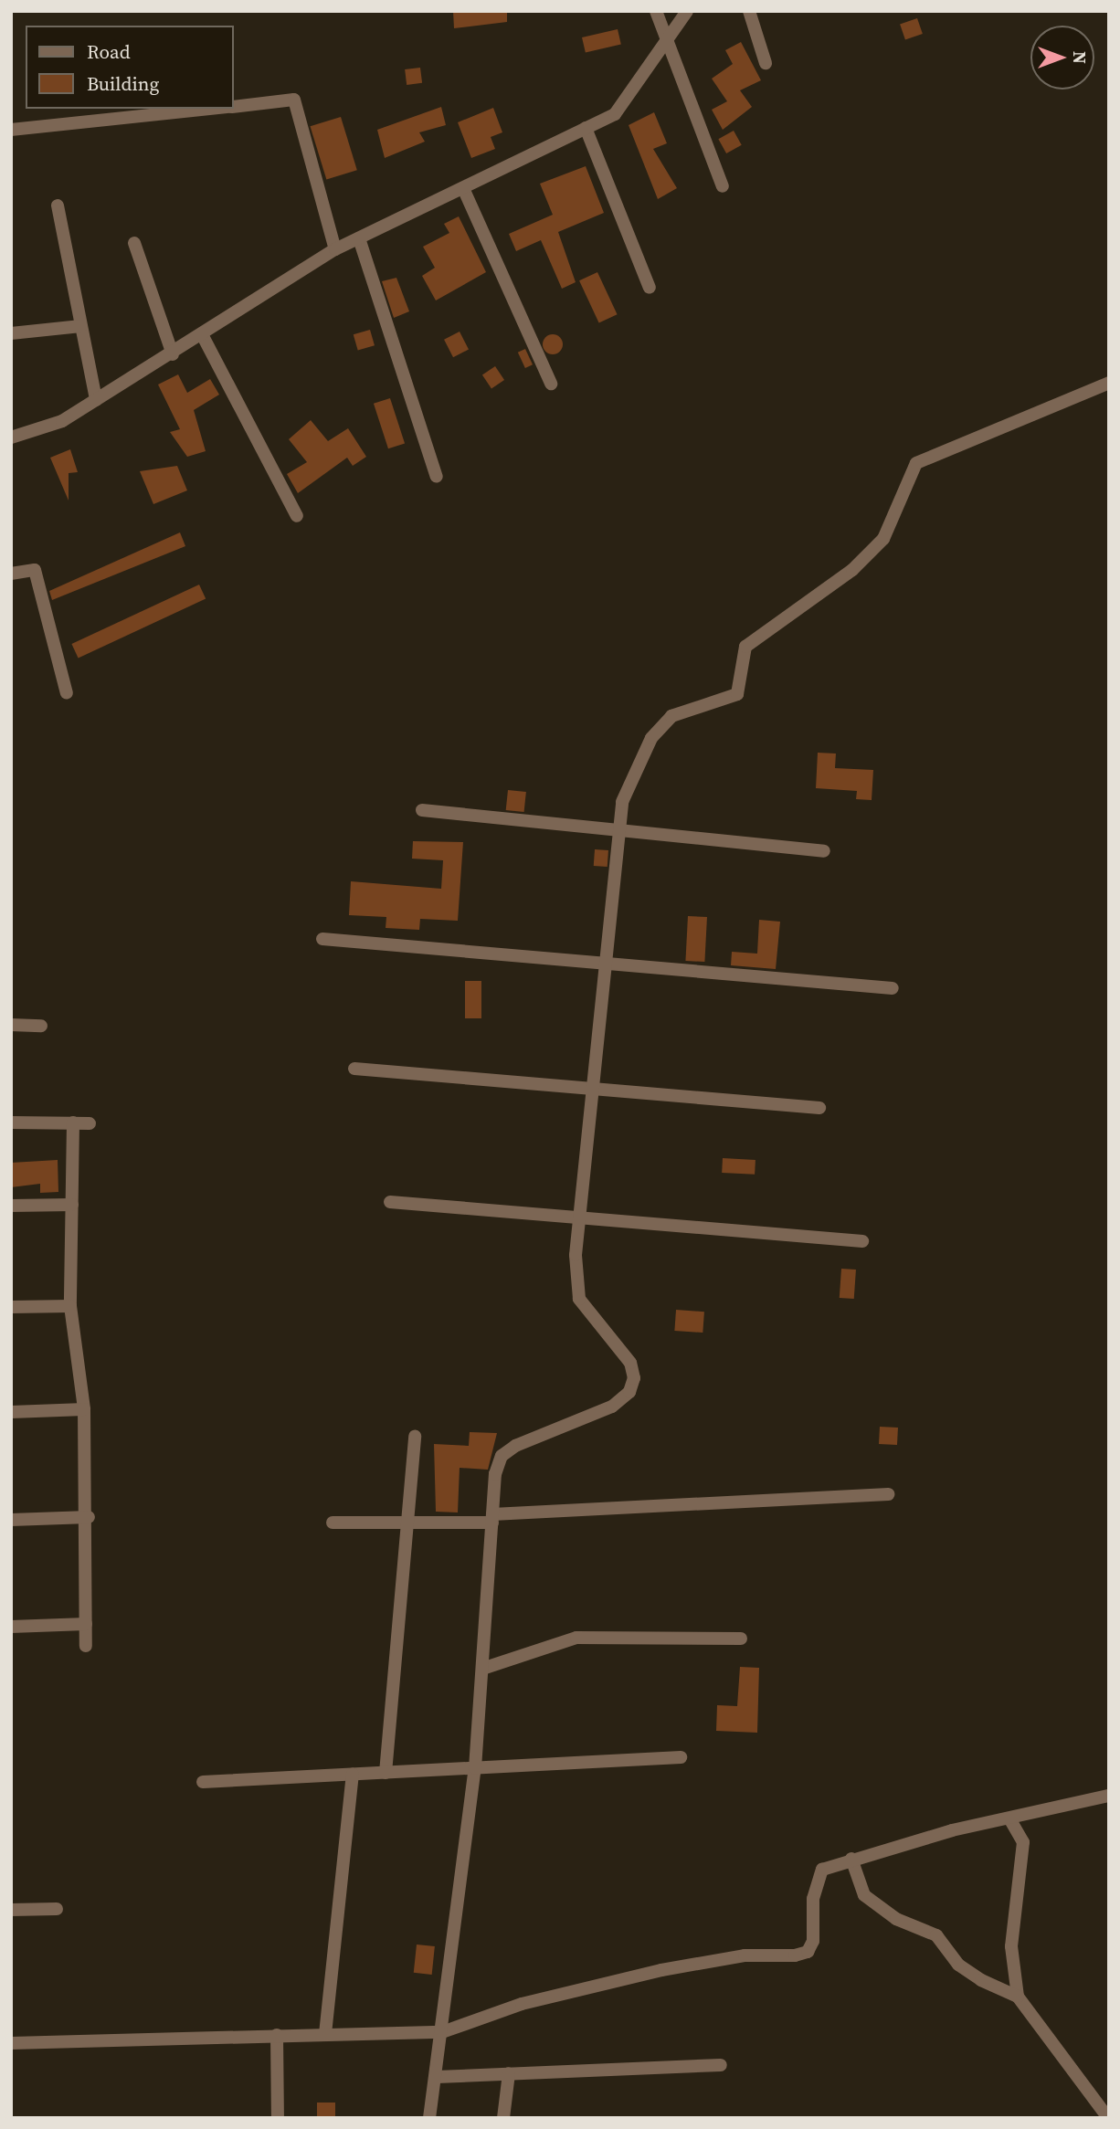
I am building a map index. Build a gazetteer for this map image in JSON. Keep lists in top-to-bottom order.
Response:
{
  "legend": ["Road", "Building"],
  "north": "right"
}
